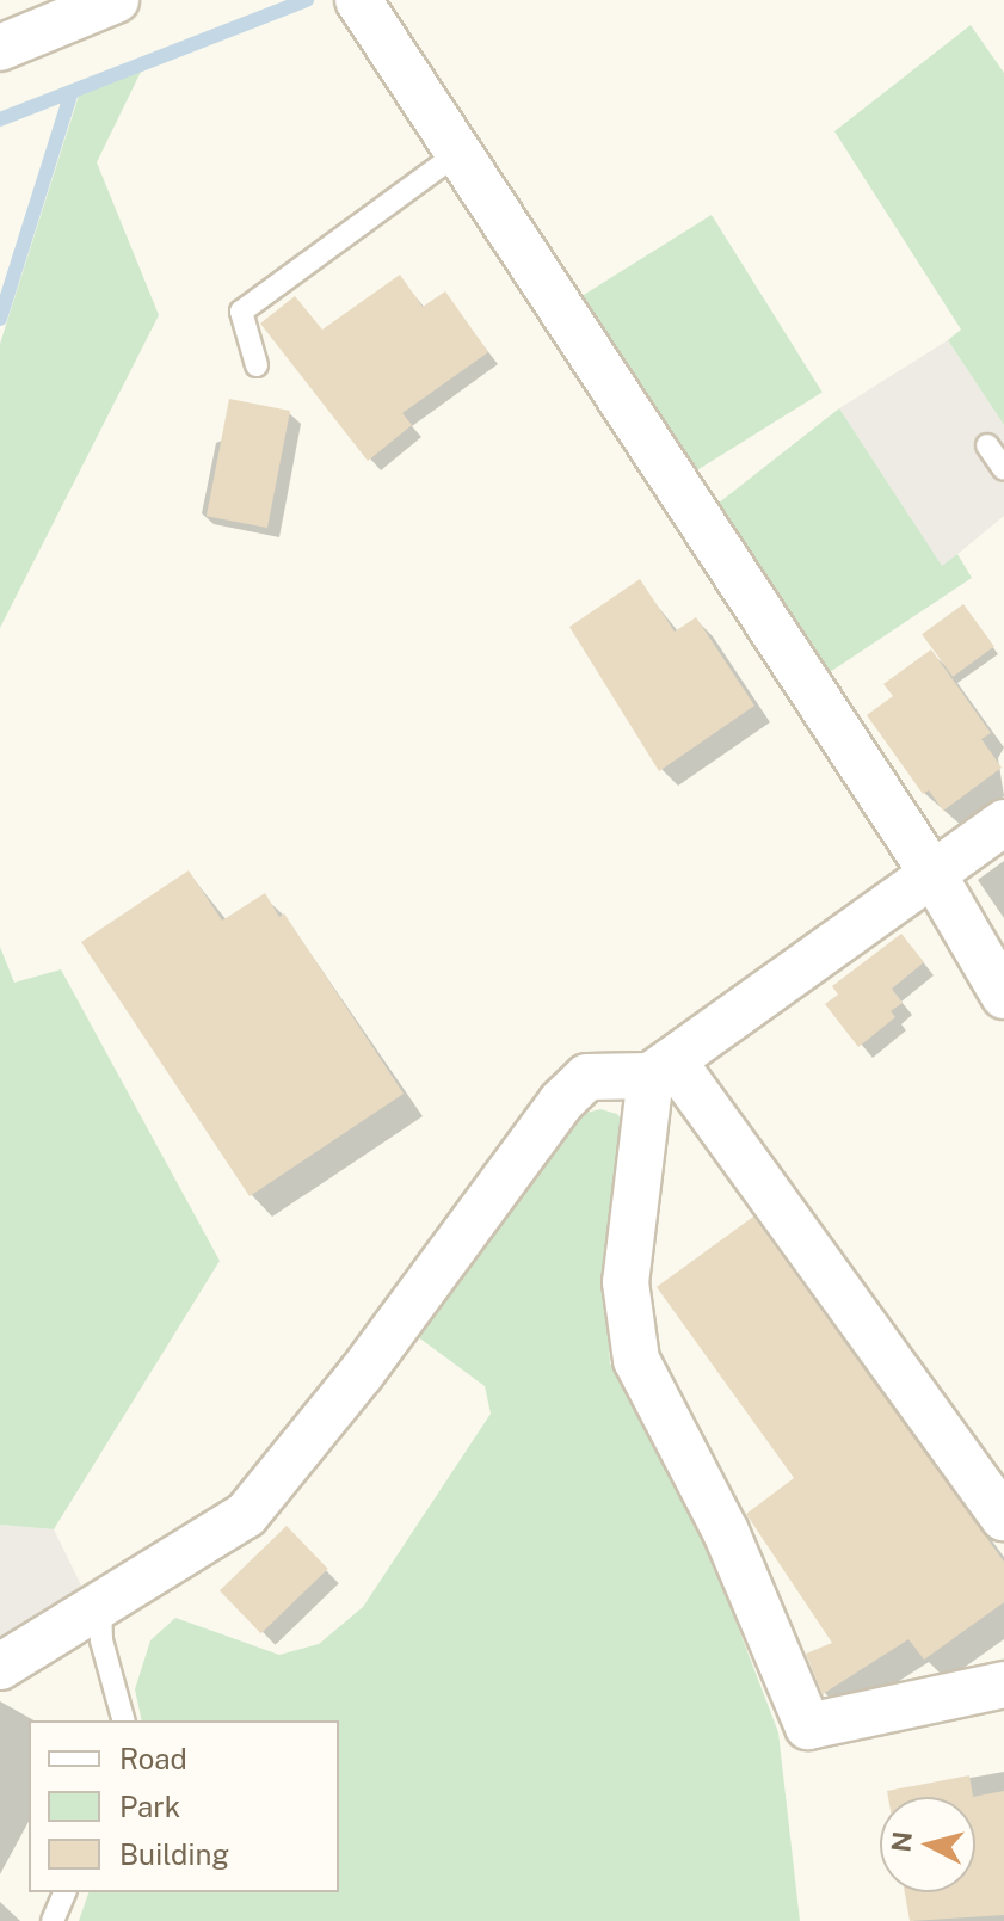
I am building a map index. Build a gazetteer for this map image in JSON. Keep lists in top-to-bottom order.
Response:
{
  "legend": ["Road", "Park", "Building"],
  "north": "left"
}
